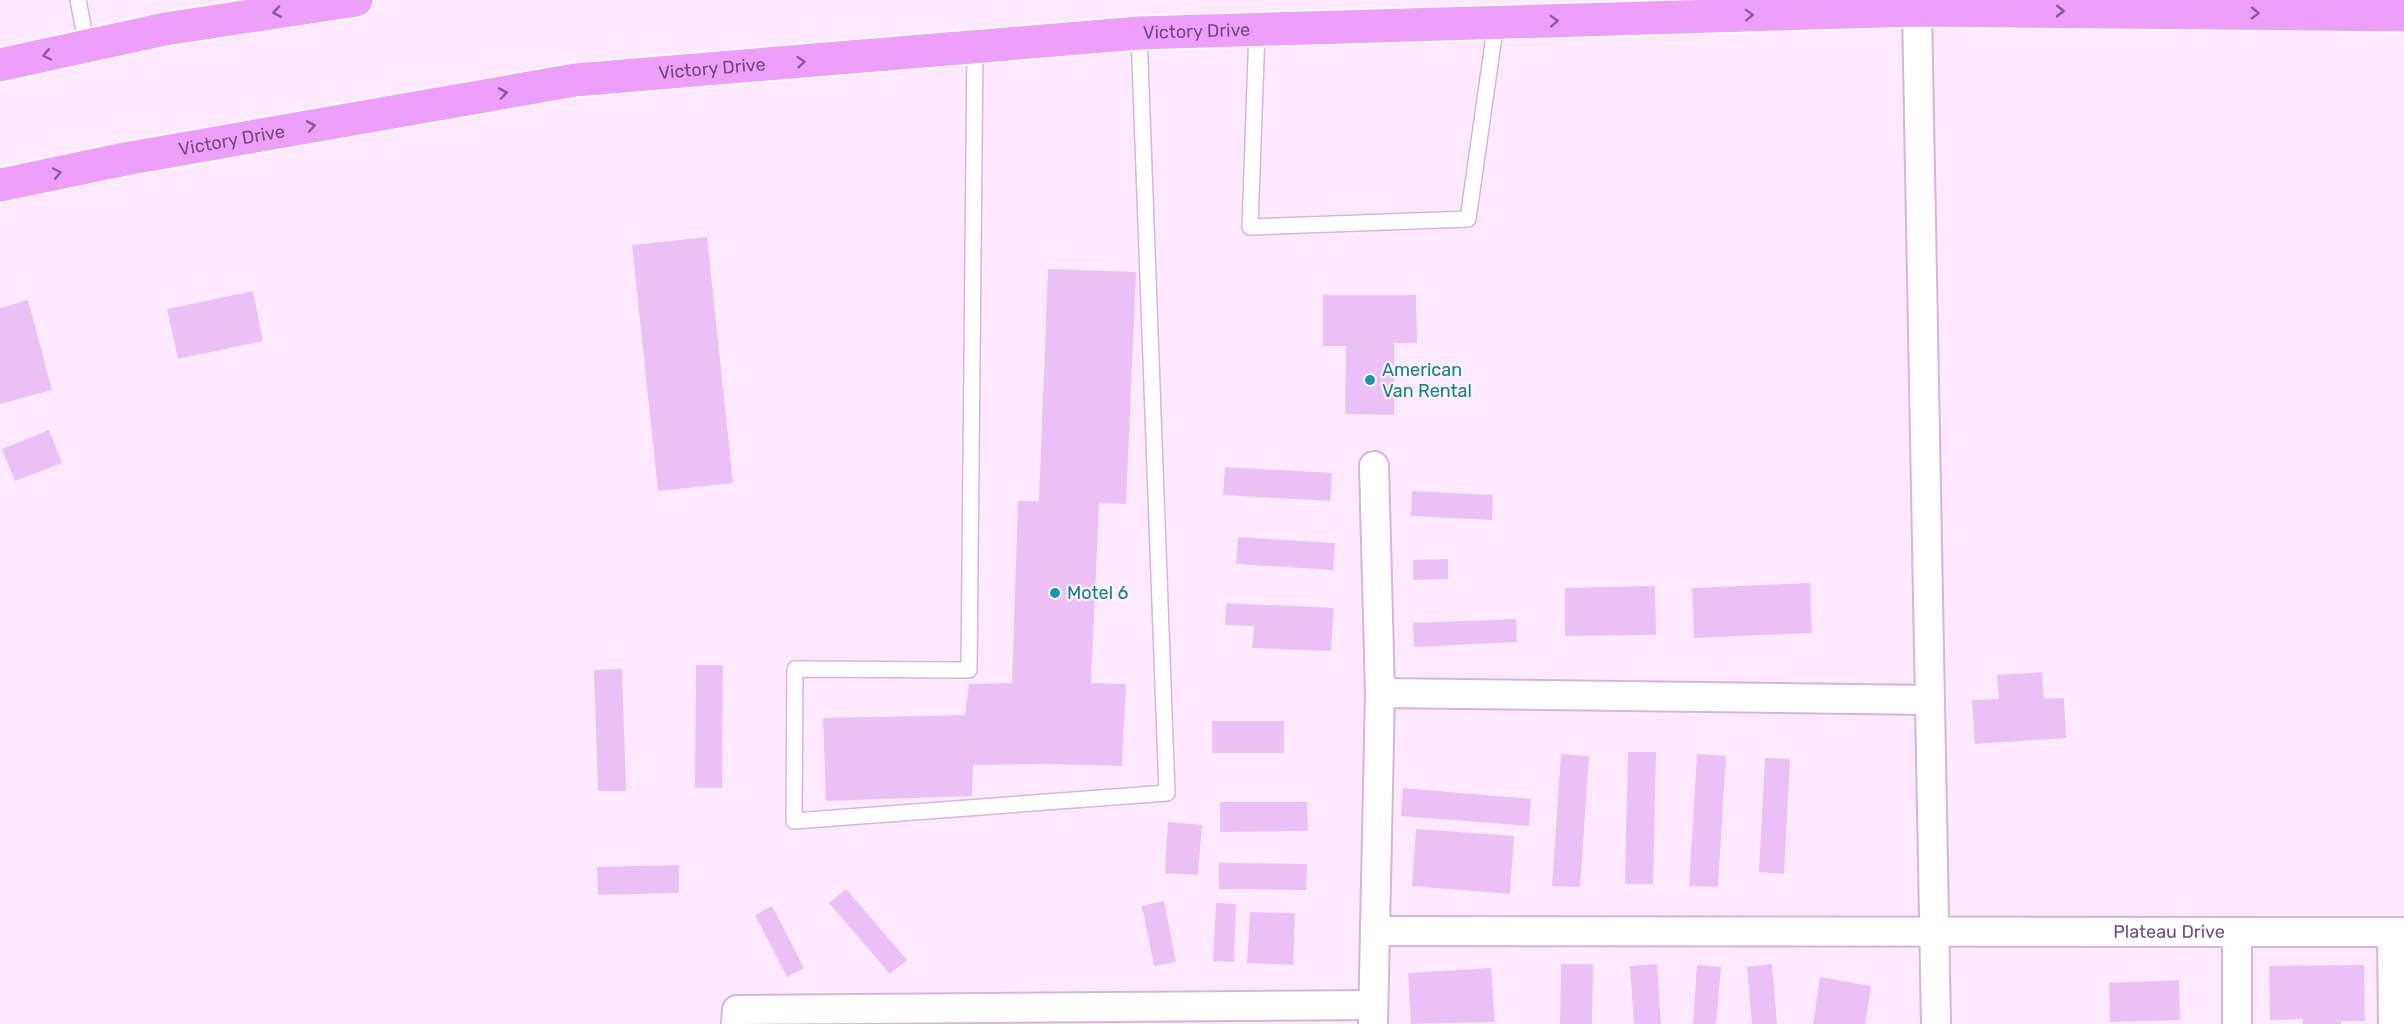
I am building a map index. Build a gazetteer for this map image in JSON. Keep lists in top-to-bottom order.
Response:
{
  "streets": {
    "highway": ["Victory Drive"],
    "street": ["Plateau Drive"]
  },
  "one_way": ["Victory Drive"],
  "places": ["American Van Rental", "Motel 6"]
}
